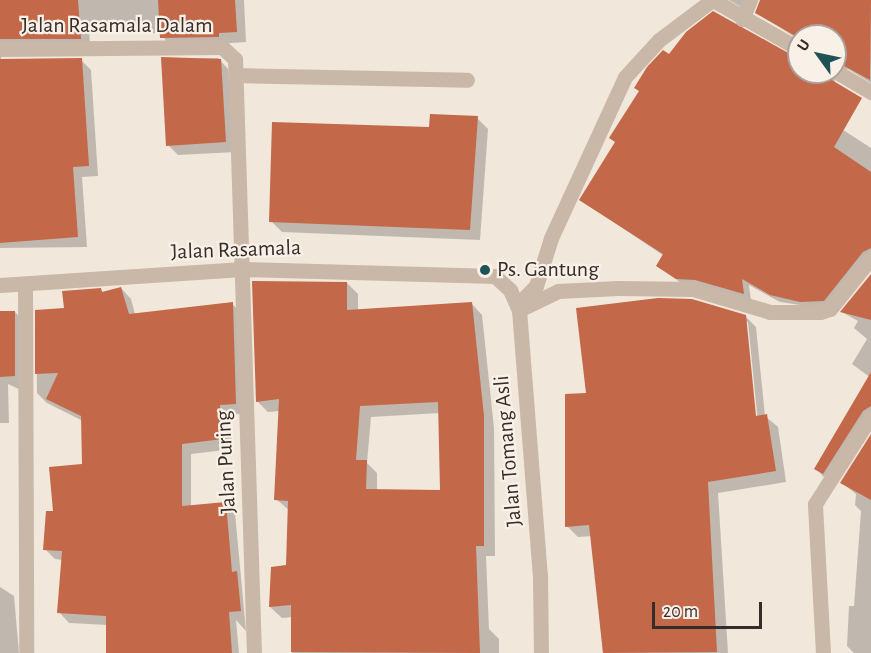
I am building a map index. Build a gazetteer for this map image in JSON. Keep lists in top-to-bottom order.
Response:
{
  "streets": {
    "street": [
      "Jalan Rasamala Dalam",
      "Jalan Rasamala",
      "Jalan Tomang Asli",
      "Jalan Puring"
    ]
  },
  "crossings": [
    ["Jalan Rasamala Dalam", "Jalan Rasamala"],
    ["Jalan Rasamala Dalam", "Jalan Puring"],
    ["Jalan Rasamala", "Jalan Tomang Asli"],
    ["Jalan Rasamala", "Jalan Puring"]
  ],
  "places": ["Ps. Gantung"],
  "scale_bar": "20 m",
  "north": "top left"
}
